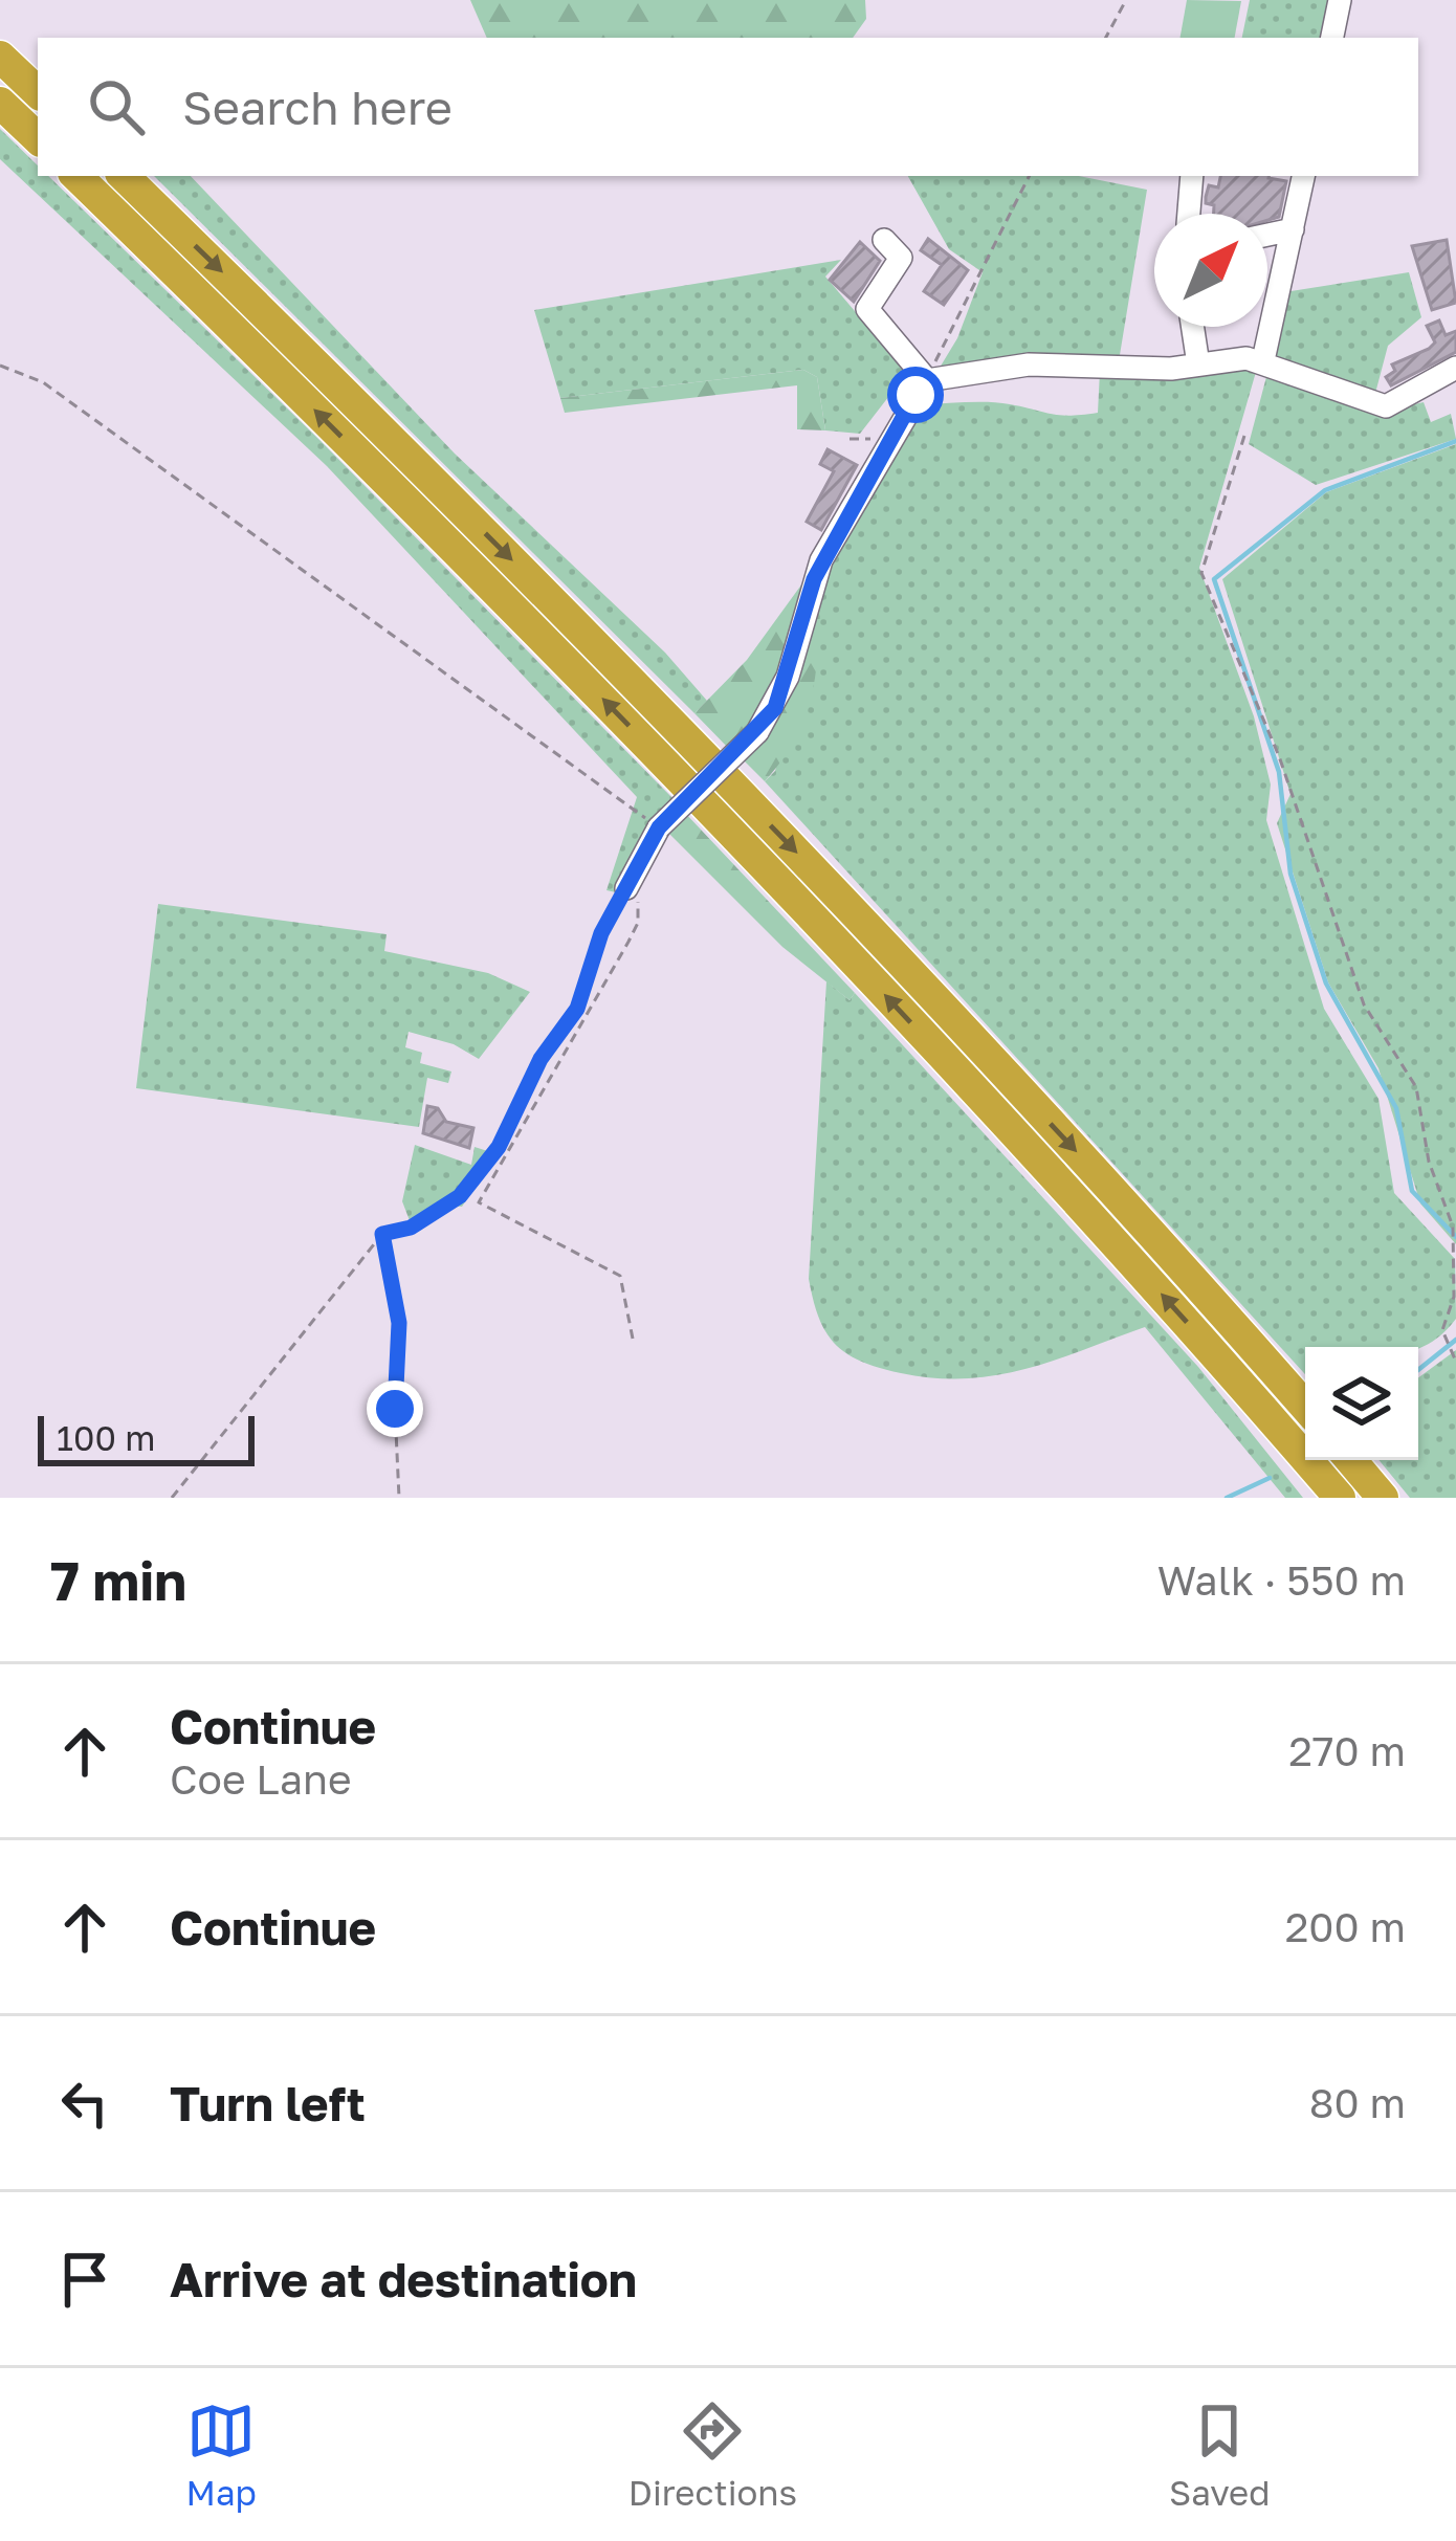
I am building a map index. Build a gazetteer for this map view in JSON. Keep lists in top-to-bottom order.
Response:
{
  "scale_bar": "100 m",
  "north": "top right",
  "page": {
    "search": "Search here",
    "scale": "100 m",
    "heading": ["7 min", "Walk · 550 m"],
    "list": [
      ["Continue", "Coe Lane", "270 m"],
      ["Continue", "200 m"],
      ["Turn left", "80 m"],
      "Arrive at destination"
    ],
    "nav": ["Map", "Directions", "Saved"]
  }
}
